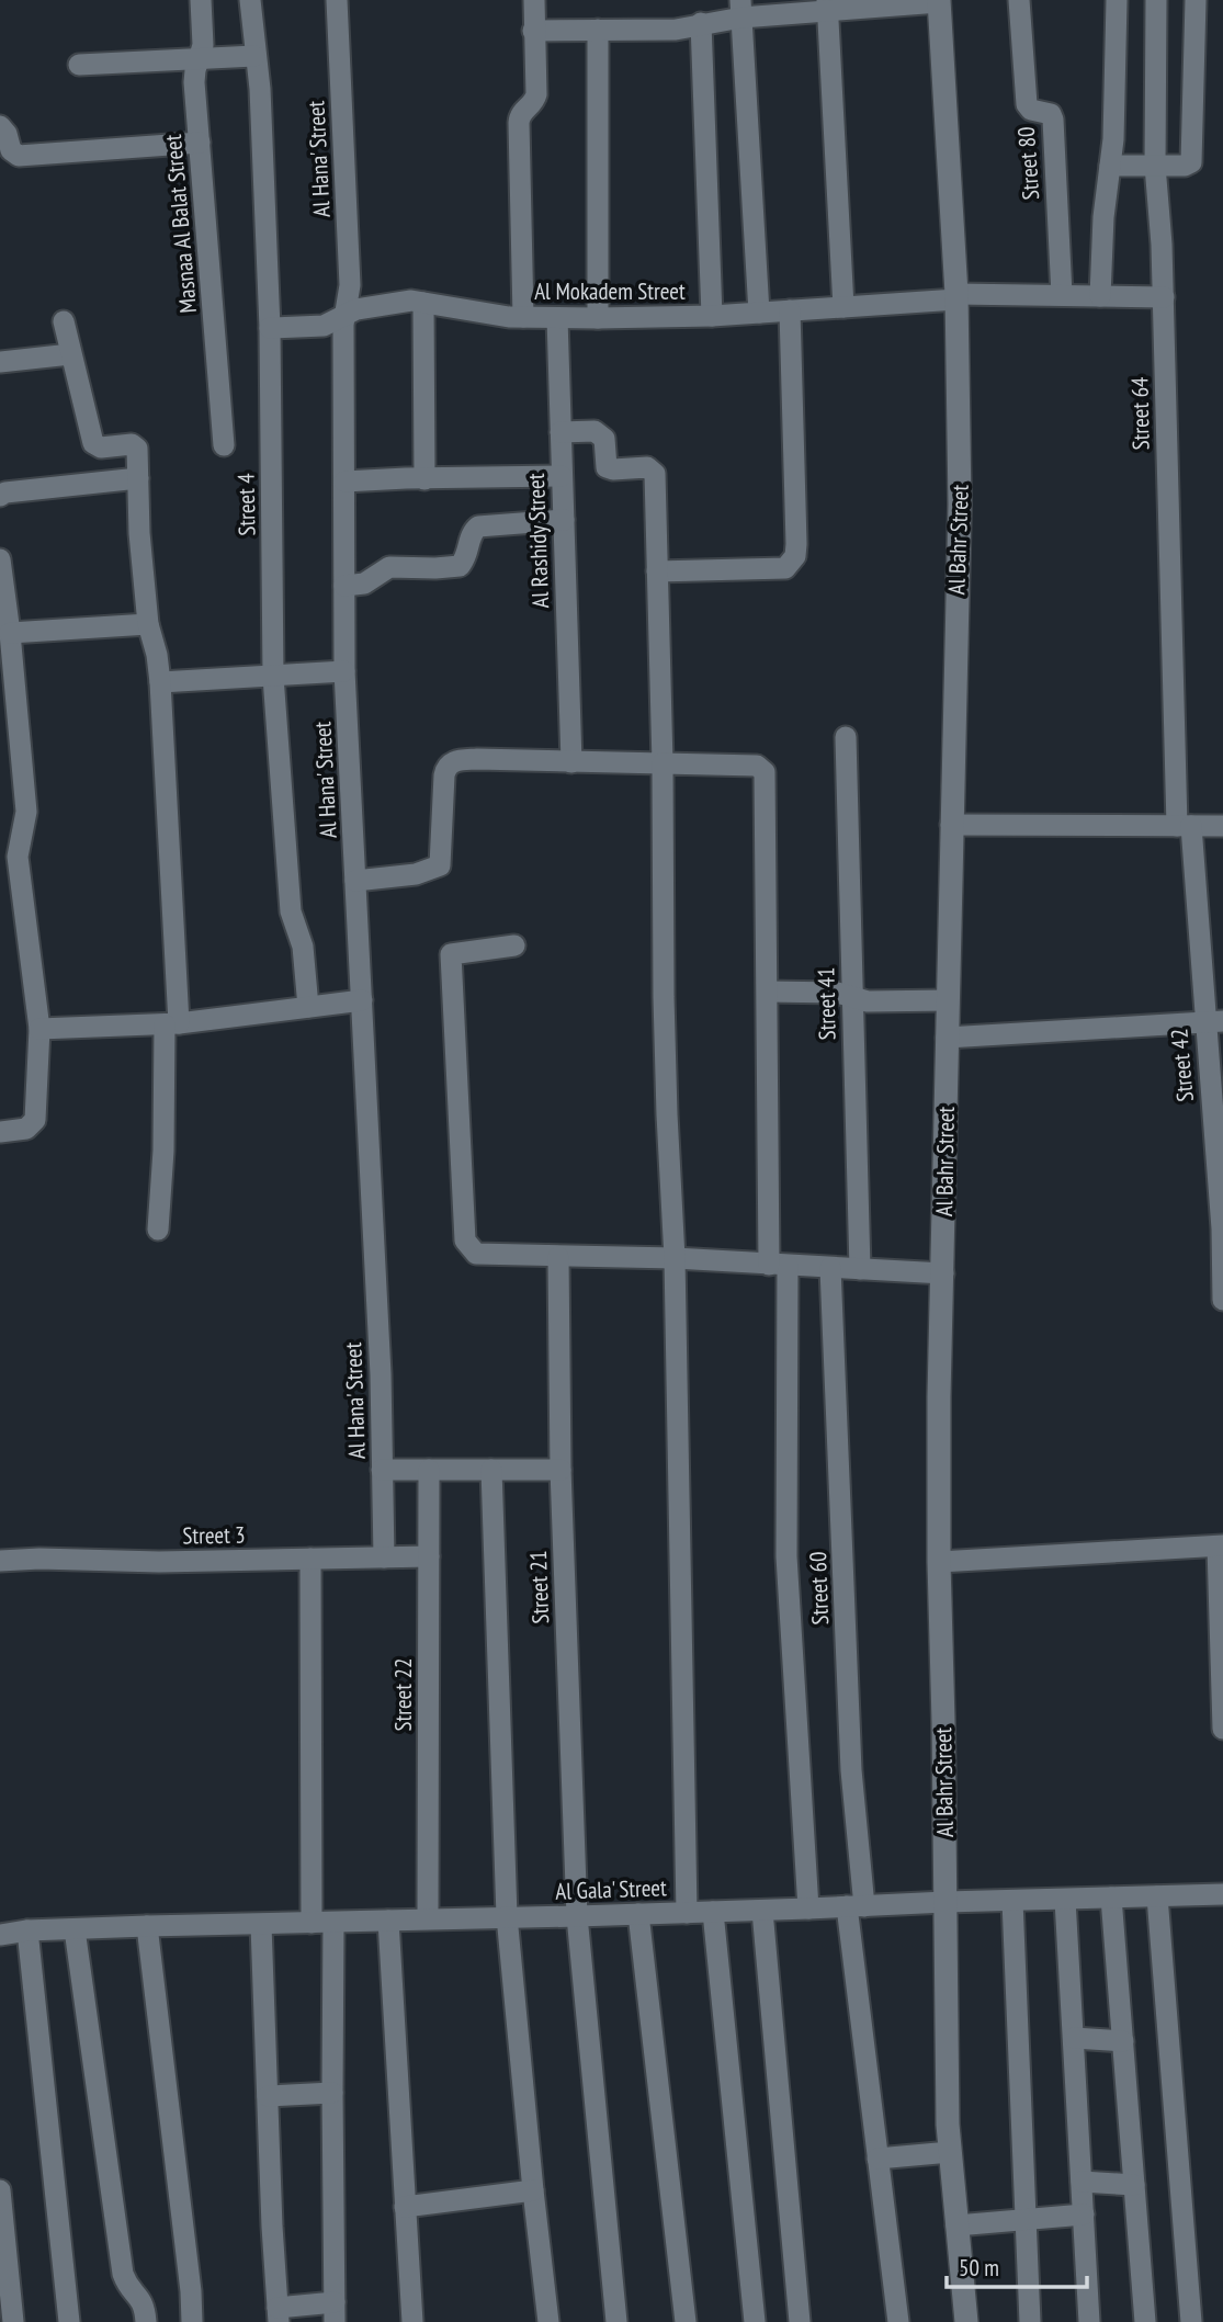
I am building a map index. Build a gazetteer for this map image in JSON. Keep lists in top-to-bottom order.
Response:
{
  "streets": {
    "street": [
      "Al Hana' Street",
      "Street 80",
      "Masnaa Al Balat Street",
      "Al Mokadem Street",
      "Street 64",
      "Street 4",
      "Al Bahr Street",
      "Al Rashidy Street",
      "Street 41",
      "Street 42",
      "Street 3",
      "Street 21",
      "Street 60",
      "Street 22",
      "Al Gala' Street"
    ]
  },
  "crossings": [
    ["Al Hana' Street", "Al Mokadem Street"],
    ["Al Hana' Street", "Street 3"],
    ["Street 80", "Al Mokadem Street"],
    ["Al Mokadem Street", "Street 64"],
    ["Al Mokadem Street", "Street 4"],
    ["Al Mokadem Street", "Al Bahr Street"],
    ["Al Mokadem Street", "Al Rashidy Street"],
    ["Street 64", "Street 42"],
    ["Al Bahr Street", "Al Gala' Street"],
    ["Street 3", "Street 22"],
    ["Street 21", "Al Gala' Street"],
    ["Street 60", "Al Gala' Street"],
    ["Street 22", "Al Gala' Street"]
  ],
  "scale_bar": "50 m"
}
